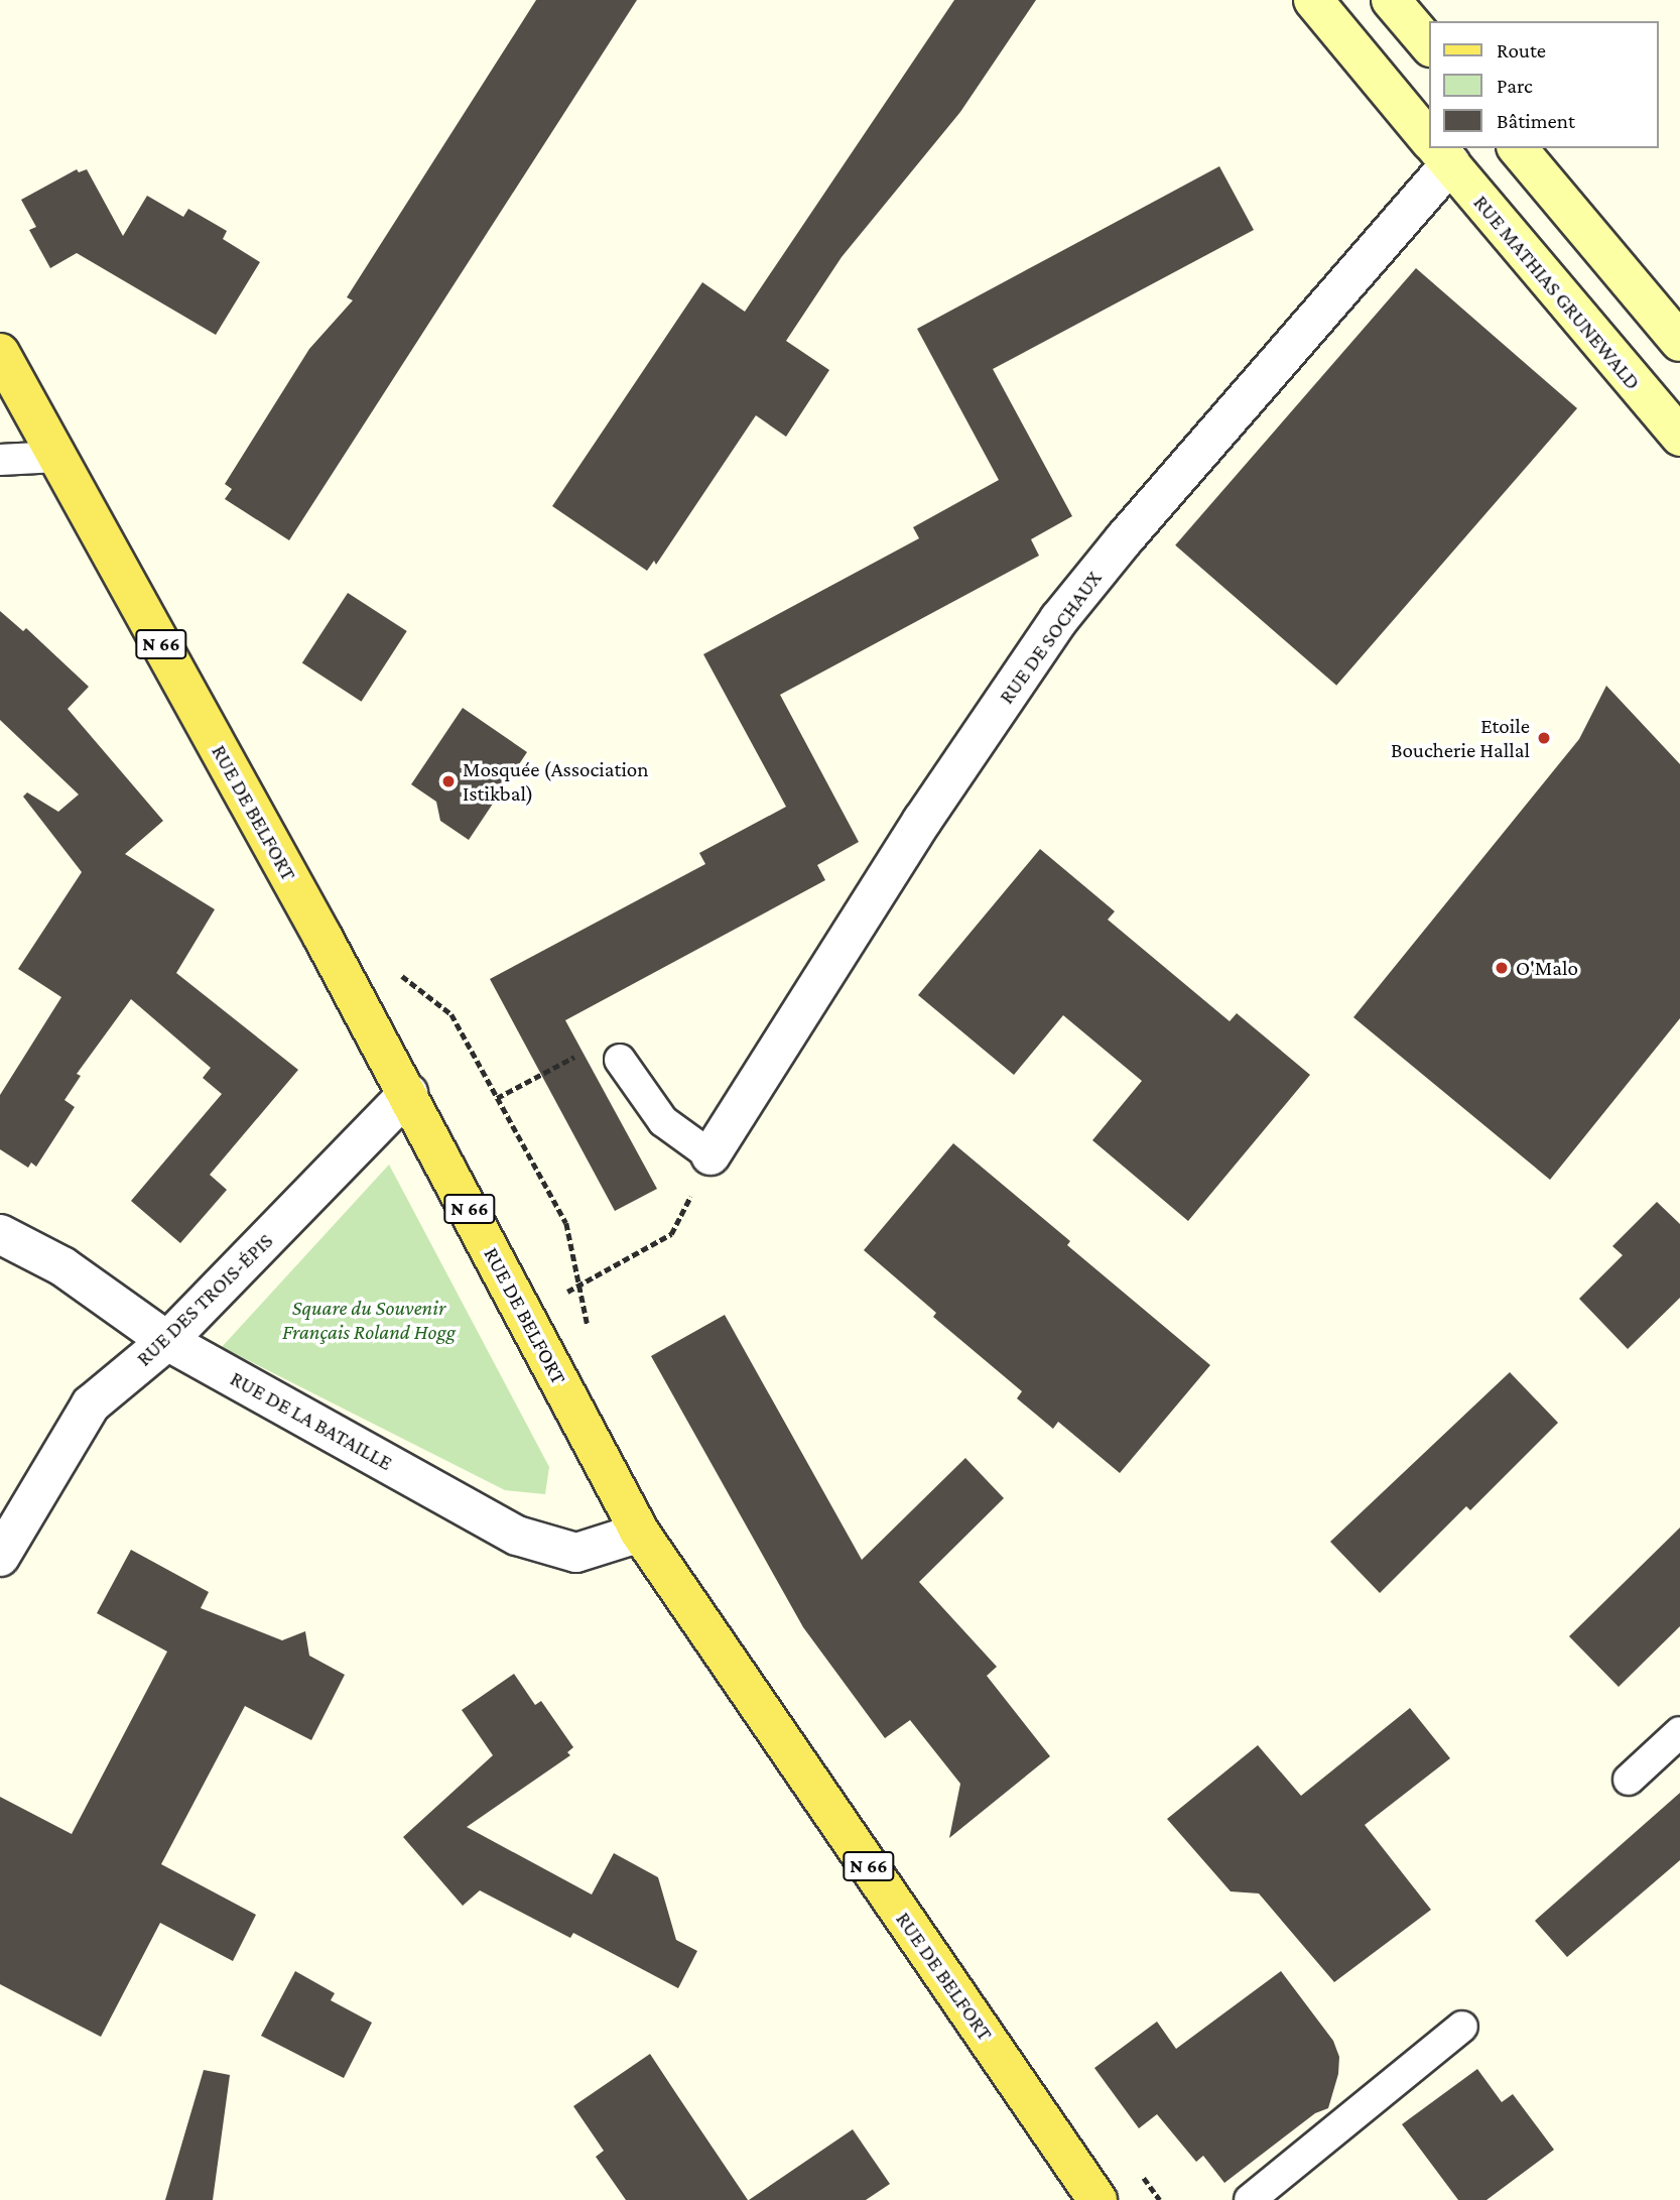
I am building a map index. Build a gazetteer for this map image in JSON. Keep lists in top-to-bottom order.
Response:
{
  "streets": {
    "main road": ["N 66", "RUE DE BELFORT"],
    "street": [
      "RUE MATHIAS GRUNEWALD",
      "RUE DE SOCHAUX",
      "RUE DES TROIS-ÉPIS",
      "RUE DE LA BATAILLE"
    ]
  },
  "crossings": [
    ["RUE MATHIAS GRUNEWALD", "RUE DE SOCHAUX"],
    ["RUE DE BELFORT", "RUE DES TROIS-ÉPIS"],
    ["RUE DE BELFORT", "RUE DE LA BATAILLE"],
    ["RUE DES TROIS-ÉPIS", "RUE DE LA BATAILLE"]
  ],
  "parks": ["Square du Souvenir Français Roland Hogg"],
  "places": ["Etoile Boucherie Hallal", "Mosquée (Association Istikbal)", "O'Malo"],
  "legend": ["Route", "Parc", "Bâtiment"]
}
